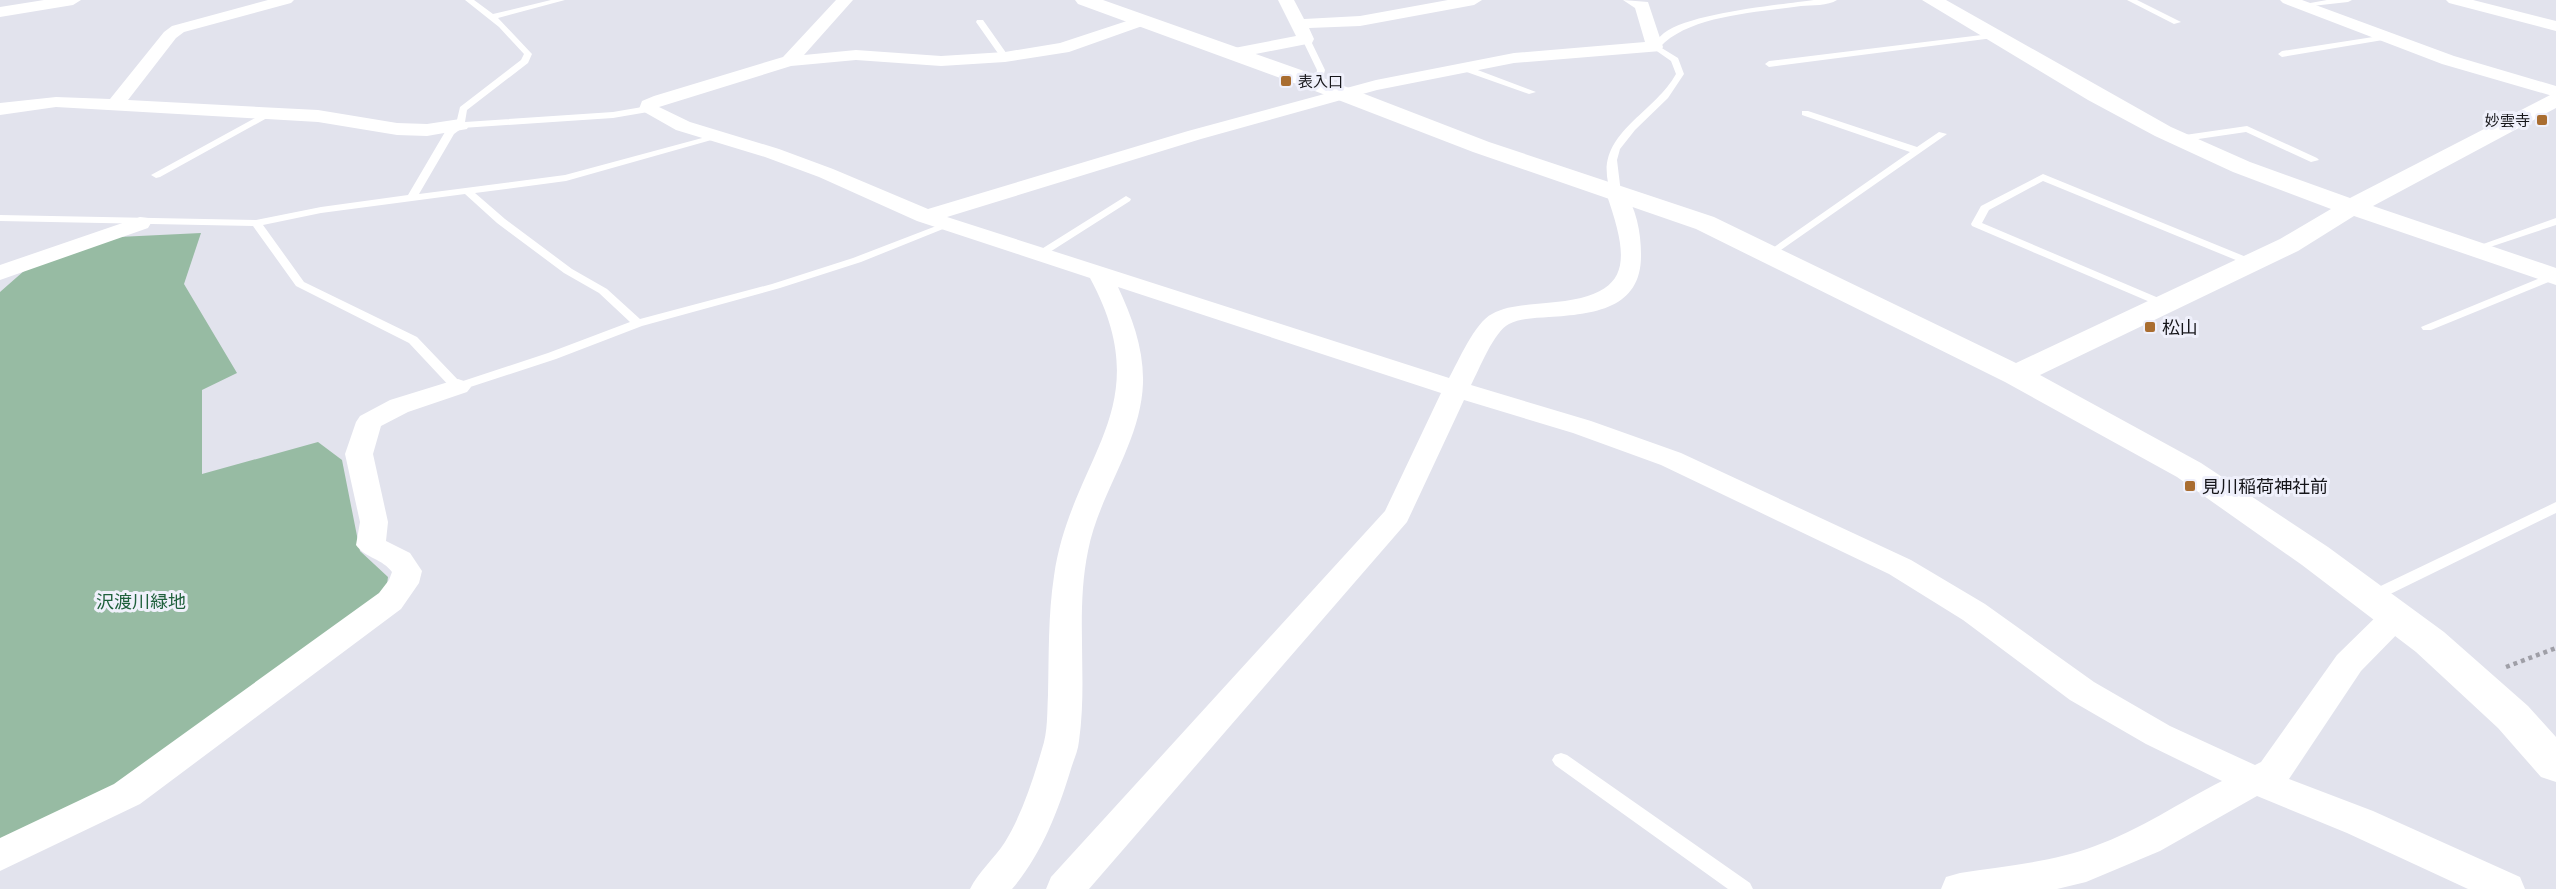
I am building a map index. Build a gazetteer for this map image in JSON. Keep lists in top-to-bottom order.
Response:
{
  "parks": ["沢渡川緑地"],
  "places": {
    "transit": [
      "表入口",
      "妙雲寺",
      "松山",
      "見川稲荷神社前"
    ]
  }
}
